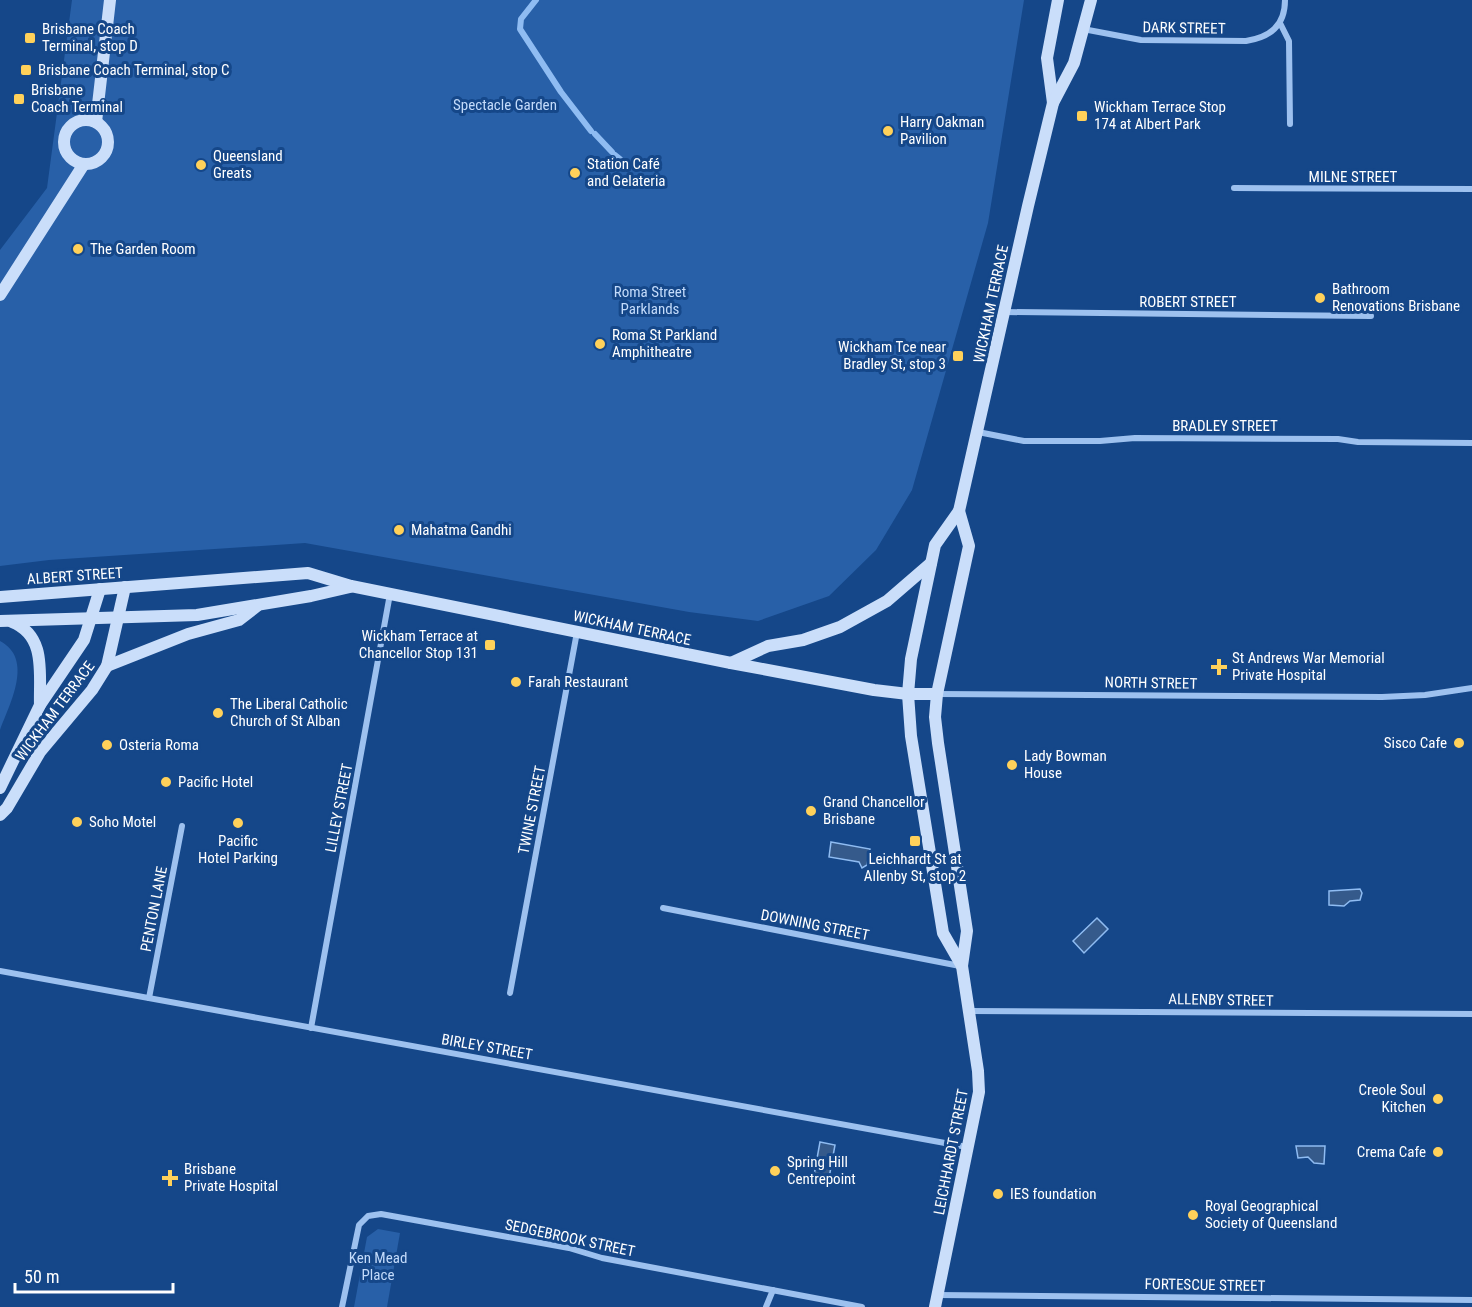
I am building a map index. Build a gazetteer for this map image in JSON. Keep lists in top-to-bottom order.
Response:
{
  "streets": {
    "street": [
      "DARK STREET",
      "MILNE STREET",
      "ROBERT STREET",
      "WICKHAM TERRACE",
      "BRADLEY STREET",
      "ALBERT STREET",
      "NORTH STREET",
      "LILLEY STREET",
      "TWINE STREET",
      "PENTON LANE",
      "DOWNING STREET",
      "ALLENBY STREET",
      "BIRLEY STREET",
      "LEICHHARDT STREET",
      "SEDGEBROOK STREET",
      "FORTESCUE STREET"
    ]
  },
  "crossings": [
    ["DARK STREET", "WICKHAM TERRACE"],
    ["ROBERT STREET", "WICKHAM TERRACE"],
    ["WICKHAM TERRACE", "BRADLEY STREET"],
    ["WICKHAM TERRACE", "ALBERT STREET"],
    ["WICKHAM TERRACE", "NORTH STREET"],
    ["WICKHAM TERRACE", "LILLEY STREET"],
    ["WICKHAM TERRACE", "TWINE STREET"],
    ["WICKHAM TERRACE", "LEICHHARDT STREET"],
    ["NORTH STREET", "LEICHHARDT STREET"],
    ["LILLEY STREET", "BIRLEY STREET"],
    ["PENTON LANE", "BIRLEY STREET"],
    ["DOWNING STREET", "LEICHHARDT STREET"],
    ["ALLENBY STREET", "LEICHHARDT STREET"],
    ["BIRLEY STREET", "LEICHHARDT STREET"],
    ["LEICHHARDT STREET", "FORTESCUE STREET"]
  ],
  "parks": ["Spectacle Garden", "Roma Street Parklands", "Ken Mead Place"],
  "places": {
    "transit": [
      "Brisbane Coach Terminal, stop D",
      "Brisbane Coach Terminal, stop C",
      "Brisbane Coach Terminal",
      "Wickham Terrace Stop 174 at Albert Park",
      "Wickham Tce near Bradley St, stop 3",
      "Wickham Terrace at Chancellor Stop 131",
      "Leichhardt St at Allenby St, stop 2"
    ],
    "other": [
      "Harry Oakman Pavilion",
      "Queensland Greats",
      "Station Café and Gelateria",
      "The Garden Room",
      "Bathroom Renovations Brisbane",
      "Roma St Parkland Amphitheatre",
      "Mahatma Gandhi",
      "Farah Restaurant",
      "The Liberal Catholic Church of St Alban",
      "Sisco Cafe",
      "Osteria Roma",
      "Lady Bowman House",
      "Pacific Hotel",
      "Grand Chancellor Brisbane",
      "Soho Motel",
      "Pacific Hotel Parking",
      "Creole Soul Kitchen",
      "Crema Cafe",
      "Spring Hill Centrepoint",
      "IES foundation",
      "Royal Geographical Society of Queensland"
    ],
    "health": ["St Andrews War Memorial Private Hospital", "Brisbane Private Hospital"]
  },
  "scale_bar": "50 m"
}
